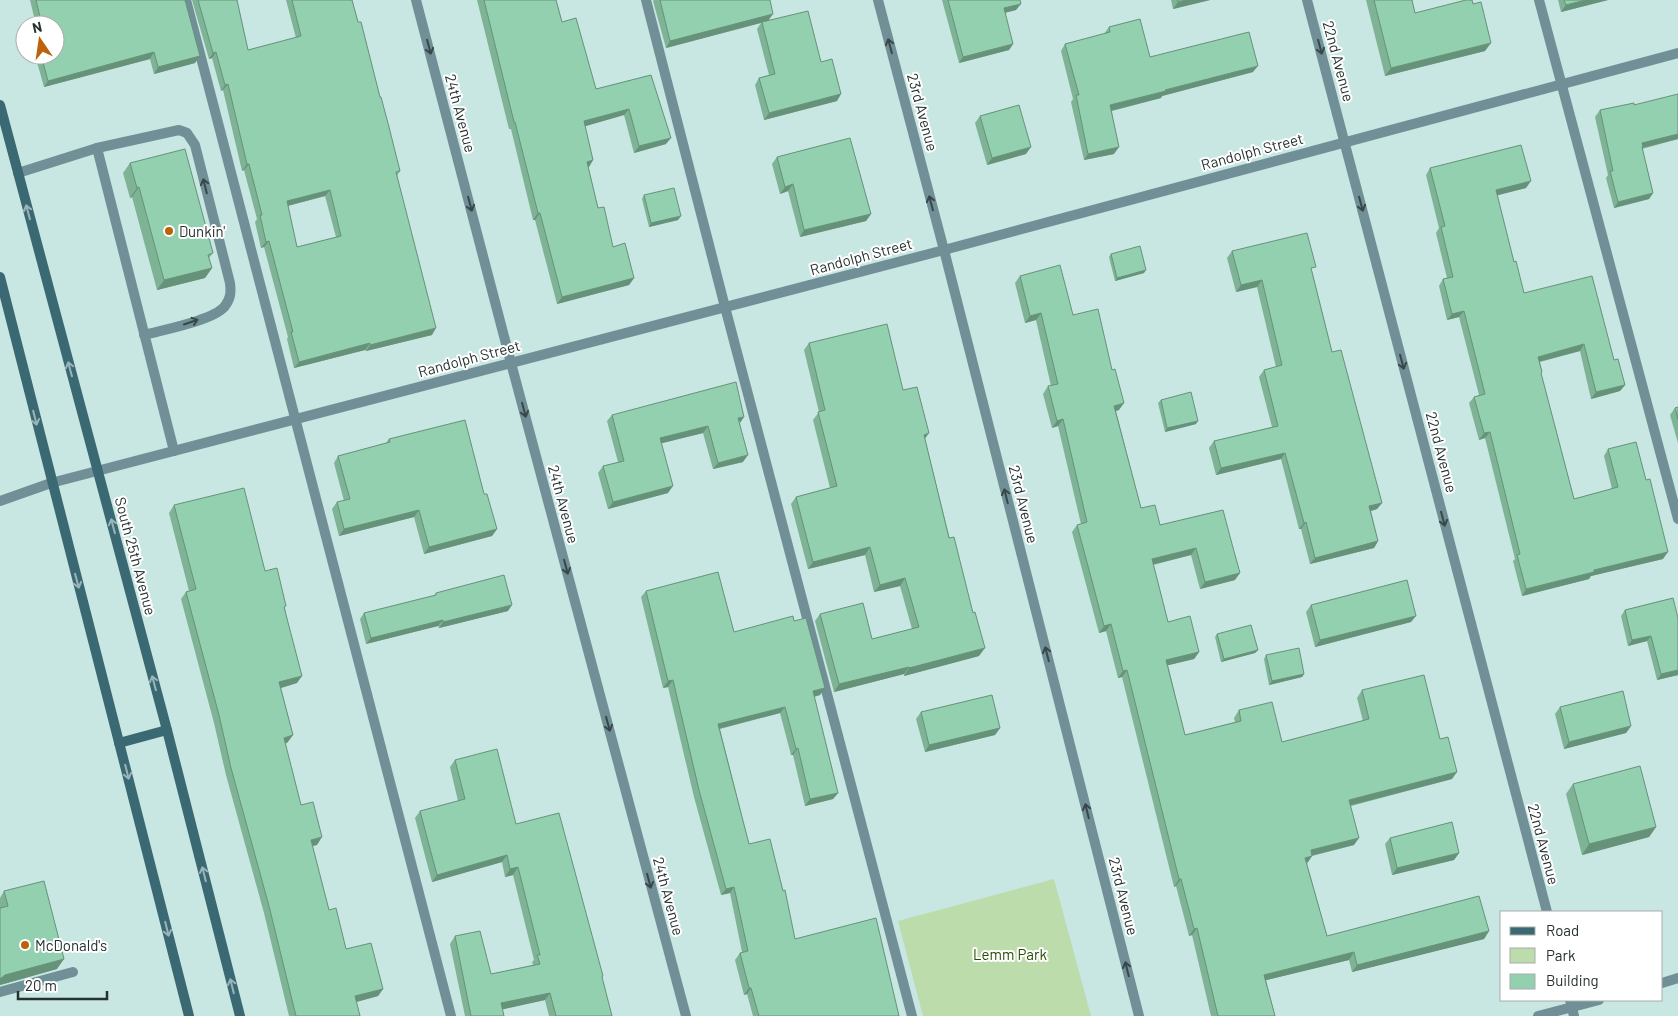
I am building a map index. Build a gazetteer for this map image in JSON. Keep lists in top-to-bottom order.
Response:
{
  "streets": {
    "main road": ["South 25th Avenue"],
    "street": [
      "22nd Avenue",
      "23rd Avenue",
      "24th Avenue",
      "Randolph Street"
    ]
  },
  "crossings": [
    ["22nd Avenue", "Randolph Street"],
    ["23rd Avenue", "Randolph Street"],
    ["24th Avenue", "Randolph Street"],
    ["Randolph Street", "South 25th Avenue"]
  ],
  "one_way": ["22nd Avenue", "23rd Avenue", "24th Avenue"],
  "parks": ["Lemm Park"],
  "places": ["Dunkin'", "McDonald's"],
  "legend": ["Road", "Park", "Building"],
  "scale_bar": "20 m",
  "north": "top"
}
